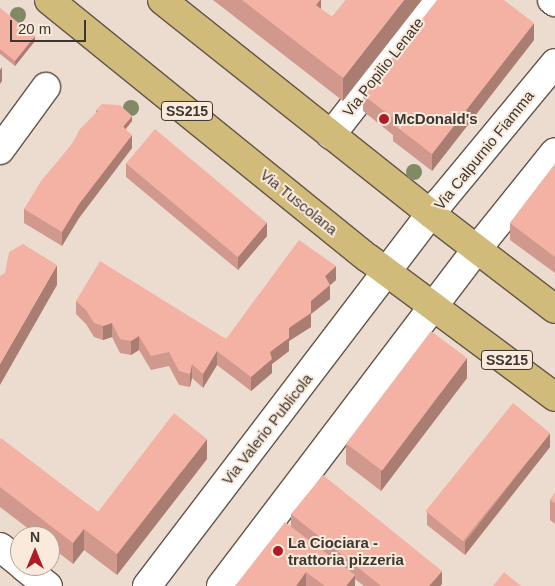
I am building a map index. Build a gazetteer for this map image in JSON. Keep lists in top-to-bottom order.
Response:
{
  "streets": {
    "main road": ["SS215", "Via Tuscolana"],
    "street": ["Via Popilio Lenate", "Via Calpurnio Fiamma", "Via Valerio Publicola"]
  },
  "crossings": [
    ["Via Calpurnio Fiamma", "Via Tuscolana"],
    ["Via Calpurnio Fiamma", "Via Valerio Publicola"],
    ["Via Tuscolana", "Via Valerio Publicola"]
  ],
  "places": ["McDonald's", "La Ciociara - trattoria pizzeria"],
  "scale_bar": "20 m",
  "north": "top"
}
